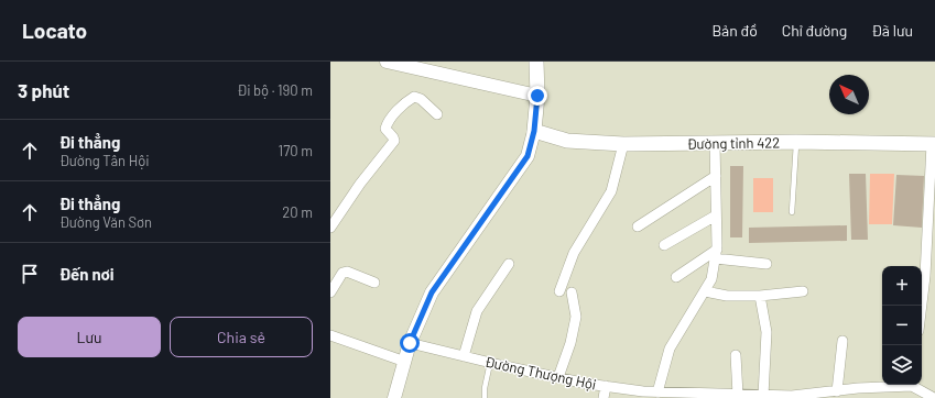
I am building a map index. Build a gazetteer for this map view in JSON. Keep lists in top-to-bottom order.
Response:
{
  "streets": {
    "main road": ["Đường tỉnh 422"],
    "street": ["Đường Thượng Hội"]
  },
  "north": "top left",
  "page": {
    "header": "Locato",
    "nav": ["Bản đồ", "Chỉ đường", "Đã lưu"],
    "heading": ["3 phút", "Đi bộ · 190 m"],
    "list": [
      ["Đi thẳng", "Đường Tân Hội", "170 m"],
      ["Đi thẳng", "Đường Văn Sơn", "20 m"],
      "Đến nơi"
    ],
    "map_buttons": ["+", "−"],
    "buttons": ["Lưu", "Chia sẻ"]
  }
}
